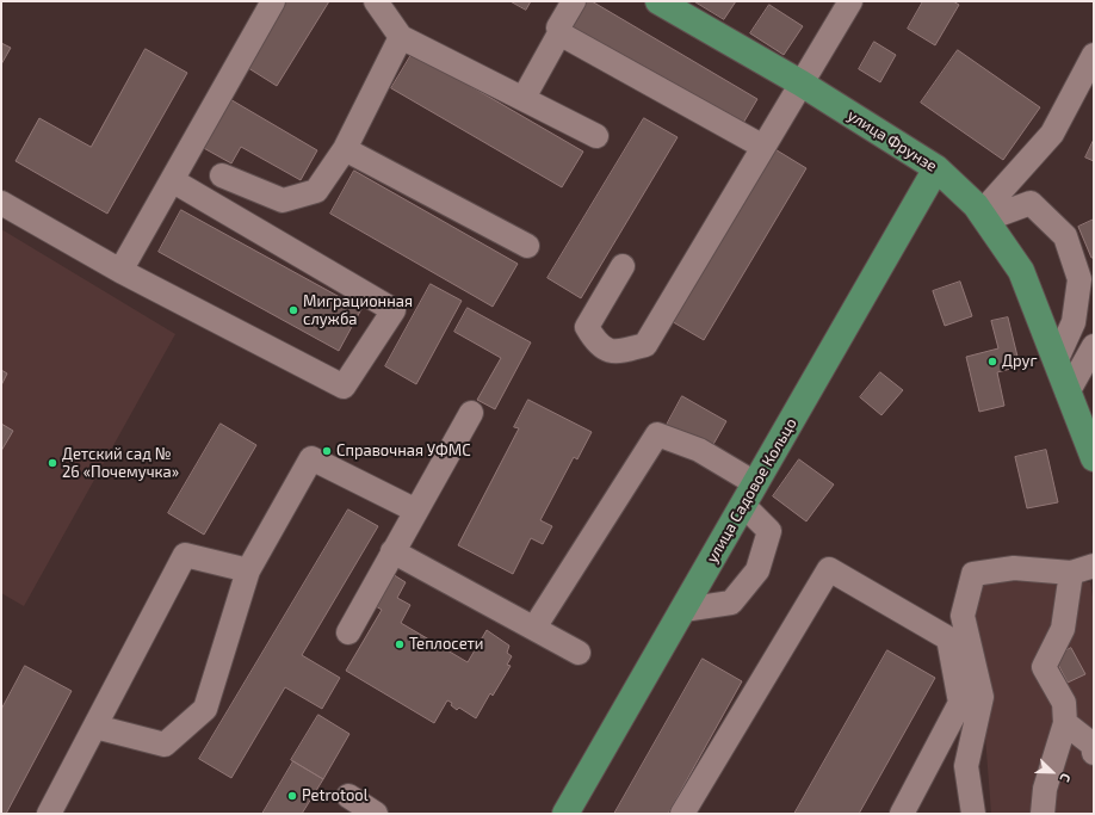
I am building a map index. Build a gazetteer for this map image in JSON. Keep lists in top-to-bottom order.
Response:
{
  "streets": {
    "main road": ["улица Фрунзе", "улица Садовое Кольцо"]
  },
  "crossings": [
    ["улица Фрунзе", "улица Садовое Кольцо"]
  ],
  "places": [
    "Миграционная служба",
    "Друг",
    "Справочная УФМС",
    "Детский сад № 26 «Почемучка»",
    "Теплосети",
    "Petrotool"
  ],
  "north": "bottom right"
}
